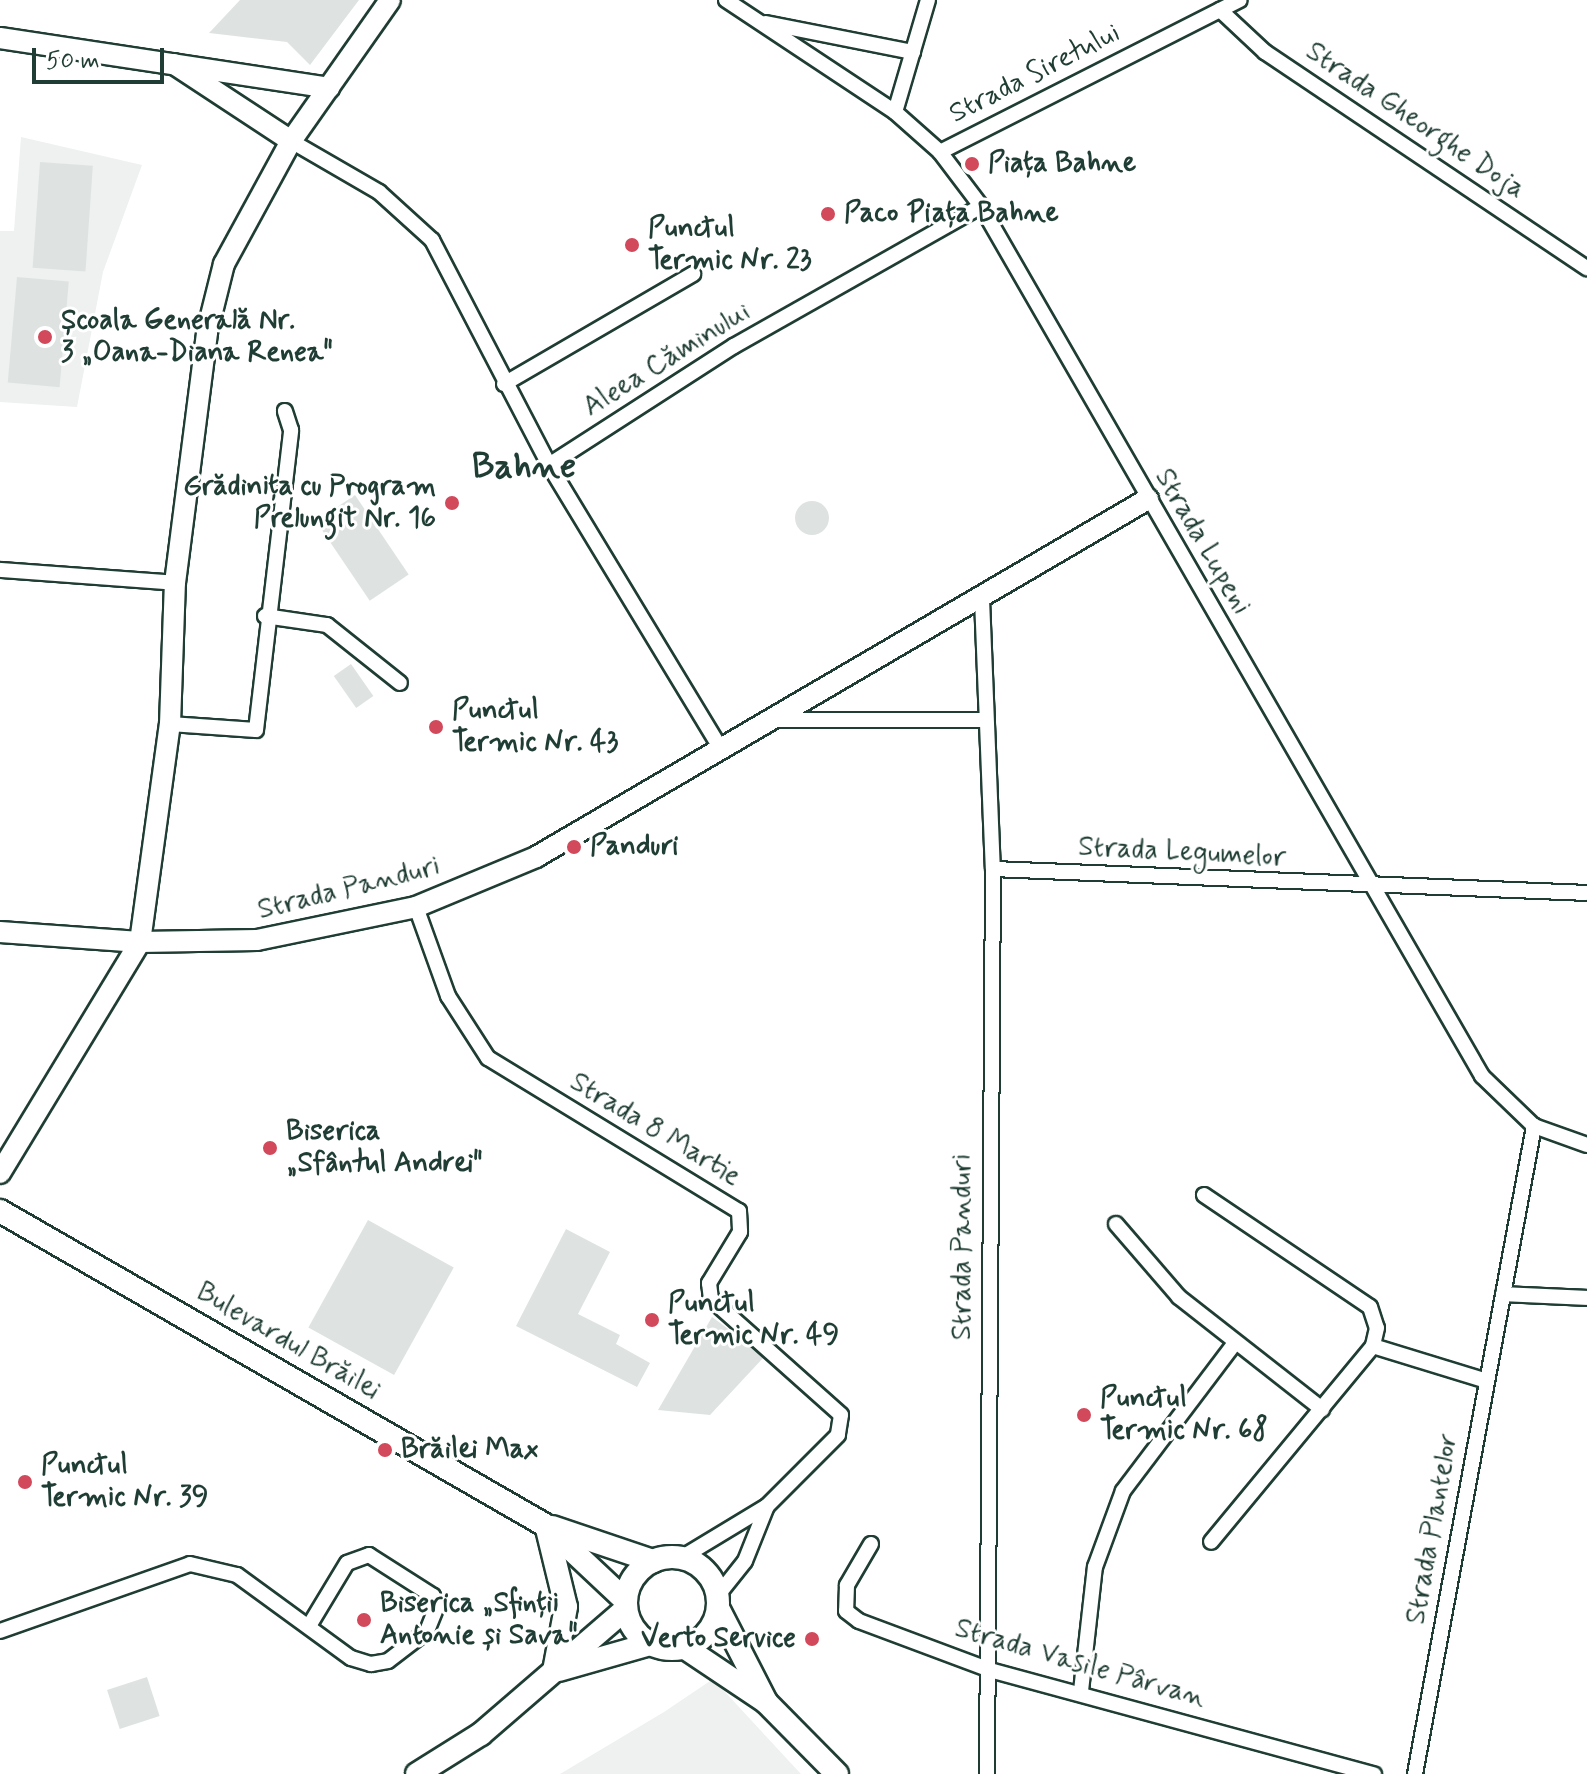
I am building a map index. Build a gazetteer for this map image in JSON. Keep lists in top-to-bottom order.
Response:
{
  "streets": {
    "main road": ["Bulevardul Brăilei"],
    "street": [
      "Strada Siretului",
      "Strada Gheorghe Doja",
      "Aleea Căminului",
      "Strada Lupeni",
      "Strada Legumelor",
      "Strada Panduri",
      "Strada 8 Martie",
      "Strada Plantelor",
      "Strada Vasile Pârvan"
    ]
  },
  "crossings": [
    ["Strada Siretului", "Strada Gheorghe Doja"],
    ["Strada Siretului", "Strada Lupeni"],
    ["Aleea Căminului", "Strada Lupeni"],
    ["Strada Lupeni", "Strada Legumelor"],
    ["Strada Lupeni", "Strada Panduri"],
    ["Strada Lupeni", "Strada Plantelor"],
    ["Strada Legumelor", "Strada Panduri"],
    ["Strada Panduri", "Strada 8 Martie"],
    ["Strada Panduri", "Strada Vasile Pârvan"]
  ],
  "districts": ["Bahne"],
  "places": [
    "Piața Bahne",
    "Paco Piața Bahne",
    "Punctul Termic Nr. 23",
    "Școala Generală Nr. 3 „Oana-Diana Renea\"",
    "Grădinița cu Program Prelungit Nr. 16",
    "Punctul Termic Nr. 43",
    "Panduri",
    "Biserica „Sfântul Andrei\"",
    "Punctul Termic Nr. 49",
    "Punctul Termic Nr. 68",
    "Brăilei Max",
    "Punctul Termic Nr. 39",
    "Biserica „Sfinții Antonie și Sava\"",
    "Verto Service"
  ],
  "scale_bar": "50 m"
}
